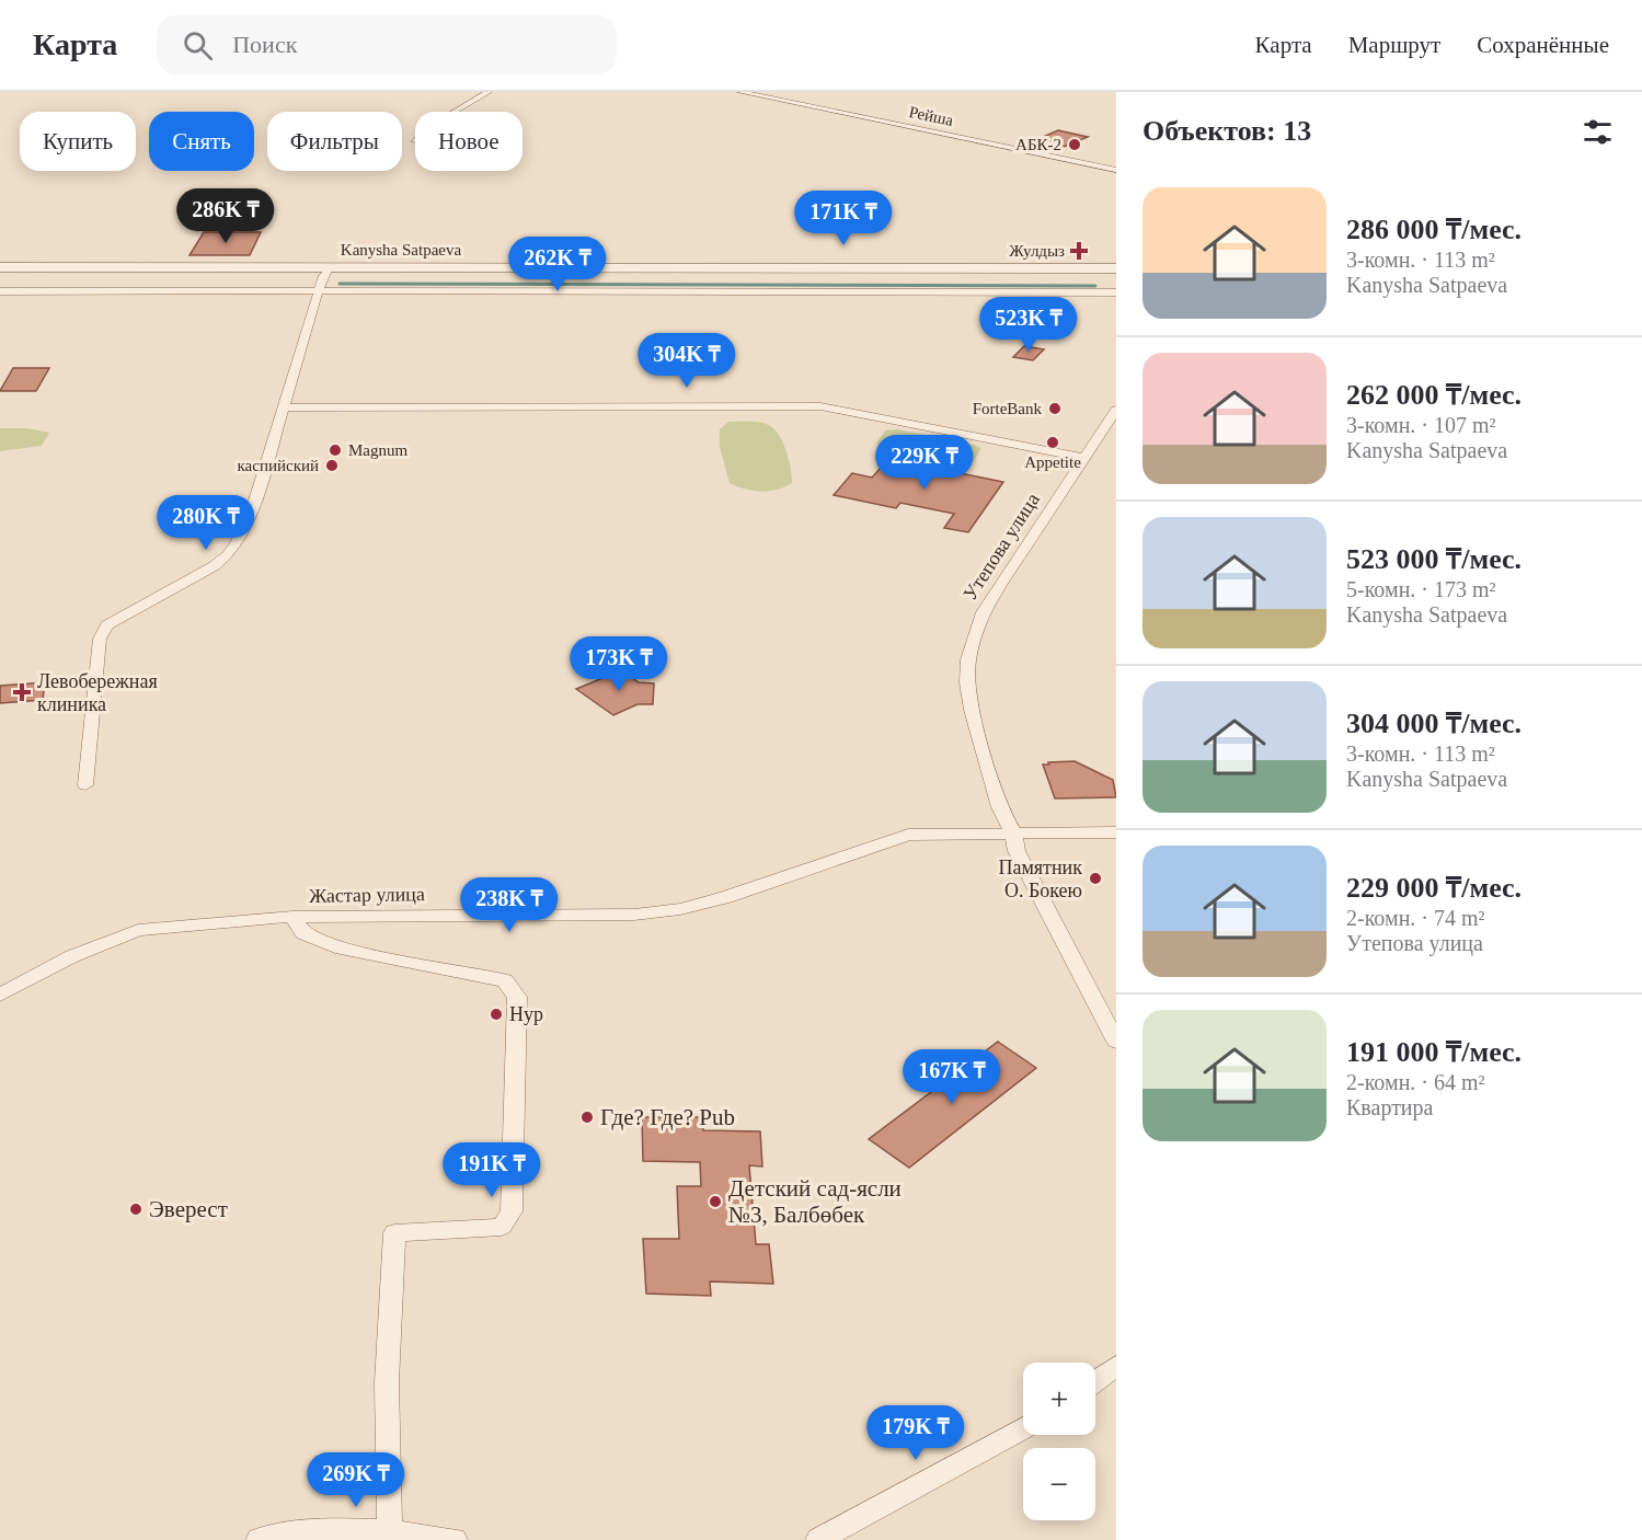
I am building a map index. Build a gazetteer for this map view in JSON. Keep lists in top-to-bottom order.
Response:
{
  "streets": {
    "main road": ["Kanysha Satpaeva"],
    "street": ["Рейша", "Утепова улица", "Жастар улица"]
  },
  "crossings": [
    ["Утепова улица", "Жастар улица"]
  ],
  "places": {
    "other": [
      "АБК-2",
      "ForteBank",
      "Appetite",
      "Magnum",
      "каспийский",
      "Памятник О. Бокею",
      "Нур",
      "Где? Где? Pub",
      "Детский сад-ясли №3, Балбөбек",
      "Эверест"
    ],
    "health": ["Жулдыз", "Левобережная клиника"]
  },
  "page": {
    "header": "Карта",
    "search": "Поиск",
    "nav": ["Карта", "Маршрут", "Сохранённые"],
    "heading": "Объектов: 13",
    "chip": [
      "Купить",
      "Снять",
      "Фильтры",
      "Новое"
    ],
    "list": [
      {
        "name": "286 000 ₸/мес.",
        "note": "3-комн. · 113 m² · Kanysha Satpaeva"
      },
      {
        "name": "262 000 ₸/мес.",
        "note": "3-комн. · 107 m² · Kanysha Satpaeva"
      },
      {
        "name": "523 000 ₸/мес.",
        "note": "5-комн. · 173 m² · Kanysha Satpaeva"
      },
      {
        "name": "304 000 ₸/мес.",
        "note": "3-комн. · 113 m² · Kanysha Satpaeva"
      },
      {
        "name": "229 000 ₸/мес.",
        "note": "2-комн. · 74 m² · Утепова улица"
      },
      {
        "name": "191 000 ₸/мес.",
        "note": "2-комн. · 64 m² · Квартира"
      }
    ],
    "price": [
      "286K ₸",
      "171K ₸",
      "262K ₸",
      "523K ₸",
      "304K ₸",
      "229K ₸",
      "280K ₸",
      "173K ₸",
      "238K ₸",
      "167K ₸",
      "191K ₸",
      "179K ₸",
      "269K ₸"
    ],
    "map_buttons": ["+", "−"]
  }
}
